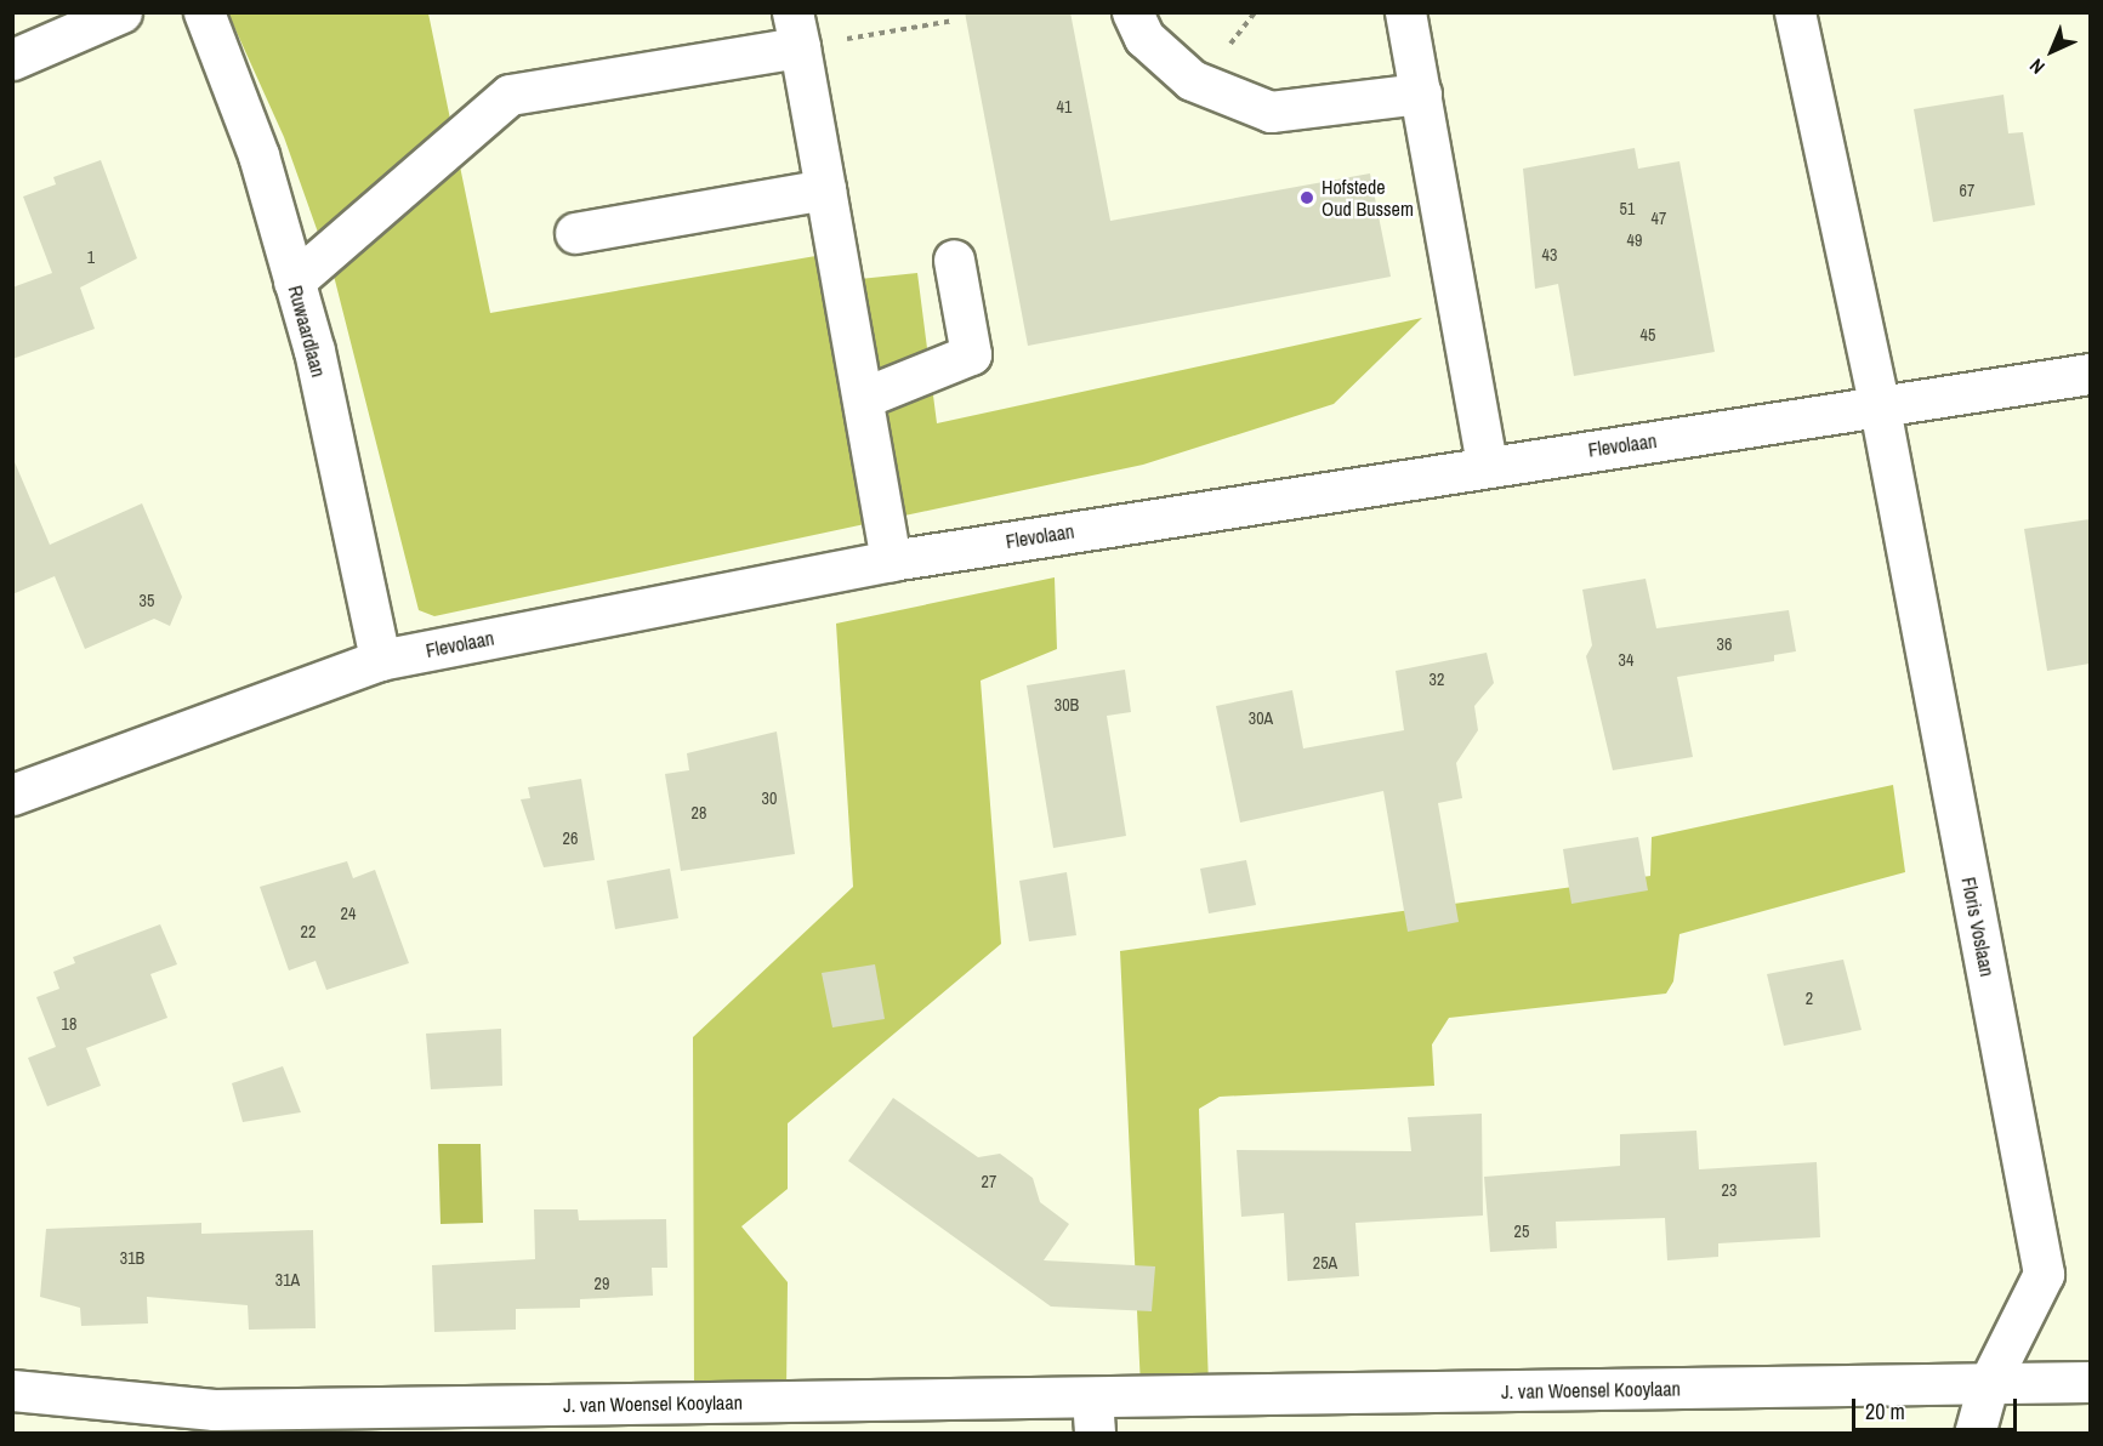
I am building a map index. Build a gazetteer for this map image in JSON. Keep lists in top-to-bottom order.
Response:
{
  "streets": {
    "street": [
      "Ruwaardlaan",
      "Flevolaan",
      "Floris Voslaan",
      "J. van Woensel Kooylaan"
    ]
  },
  "crossings": [
    ["Ruwaardlaan", "Flevolaan"],
    ["Flevolaan", "Floris Voslaan"],
    ["Floris Voslaan", "J. van Woensel Kooylaan"]
  ],
  "places": ["Hofstede Oud Bussem"],
  "house_numbers": [
    "41",
    "67",
    "51",
    "47",
    "49",
    "43",
    "1",
    "45",
    "35",
    "36",
    "34",
    "32",
    "30B",
    "30A",
    "30",
    "28",
    "26",
    "24",
    "22",
    "2",
    "18",
    "27",
    "23",
    "25",
    "31B",
    "25A",
    "31A",
    "29"
  ],
  "scale_bar": "20 m",
  "north": "bottom left"
}
